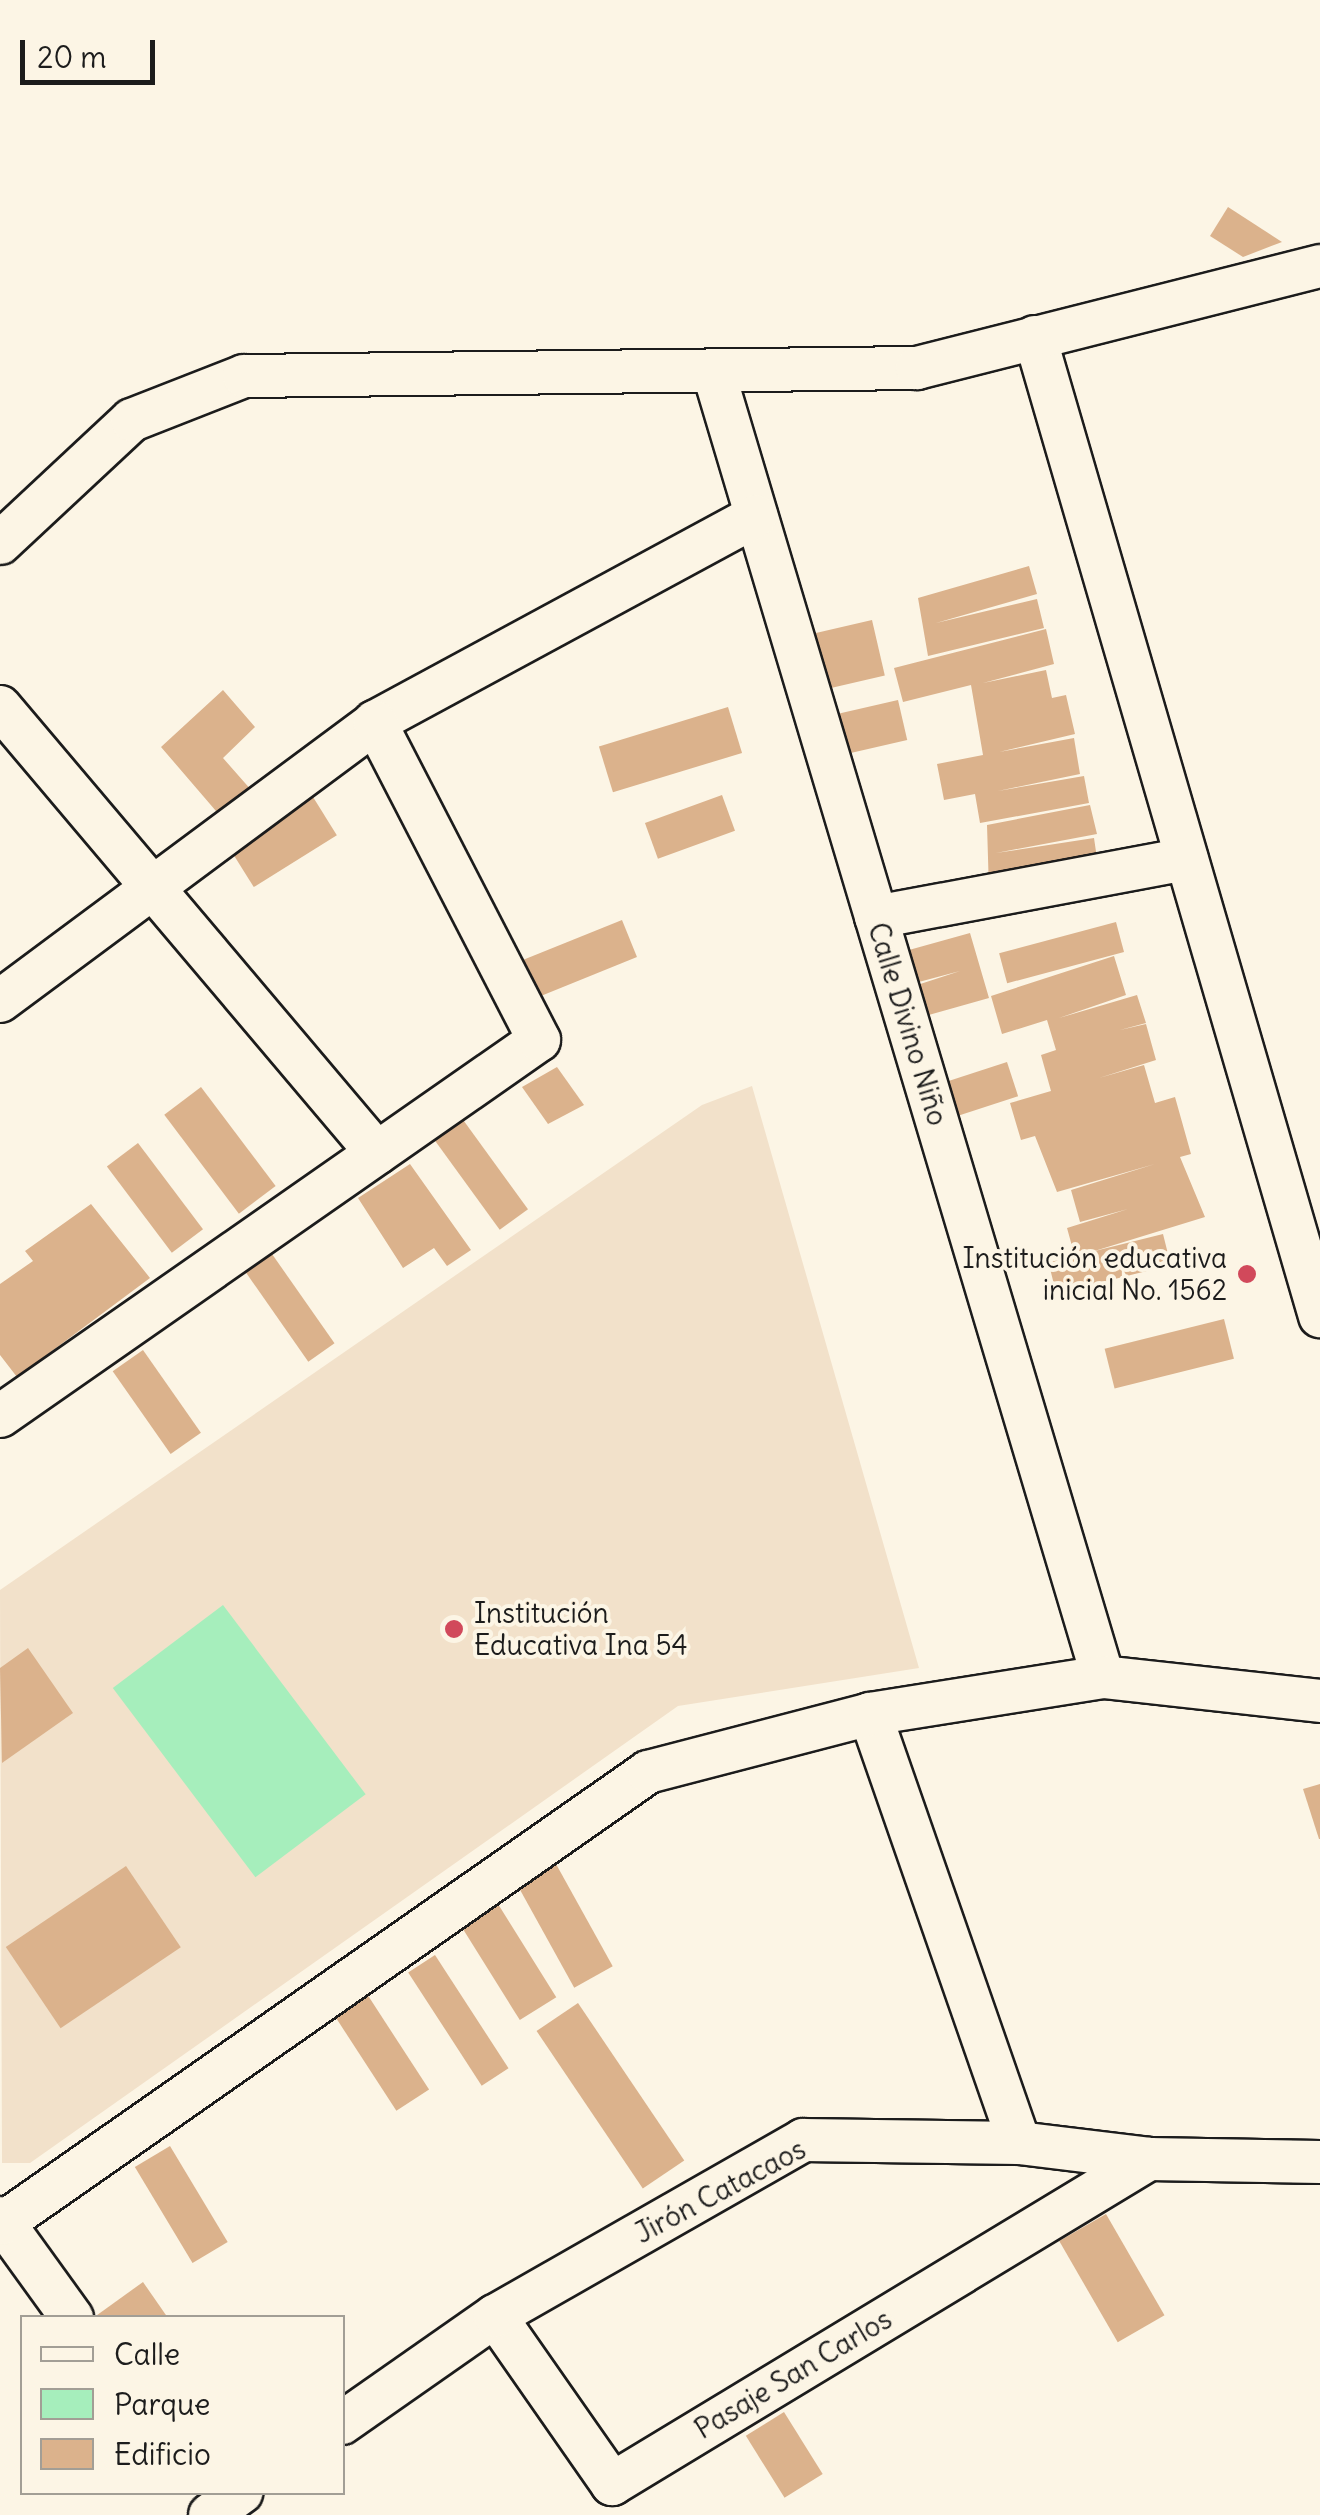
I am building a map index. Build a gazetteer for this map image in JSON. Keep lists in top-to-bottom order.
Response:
{
  "streets": {
    "street": ["Calle Divino Niño", "Jirón Catacaos", "Pasaje San Carlos"]
  },
  "crossings": [
    ["Jirón Catacaos", "Pasaje San Carlos"]
  ],
  "places": ["Institución educativa inicial No. 1562", "Institución Educativa Ina 54"],
  "legend": ["Calle", "Parque", "Edificio"],
  "scale_bar": "20 m"
}
